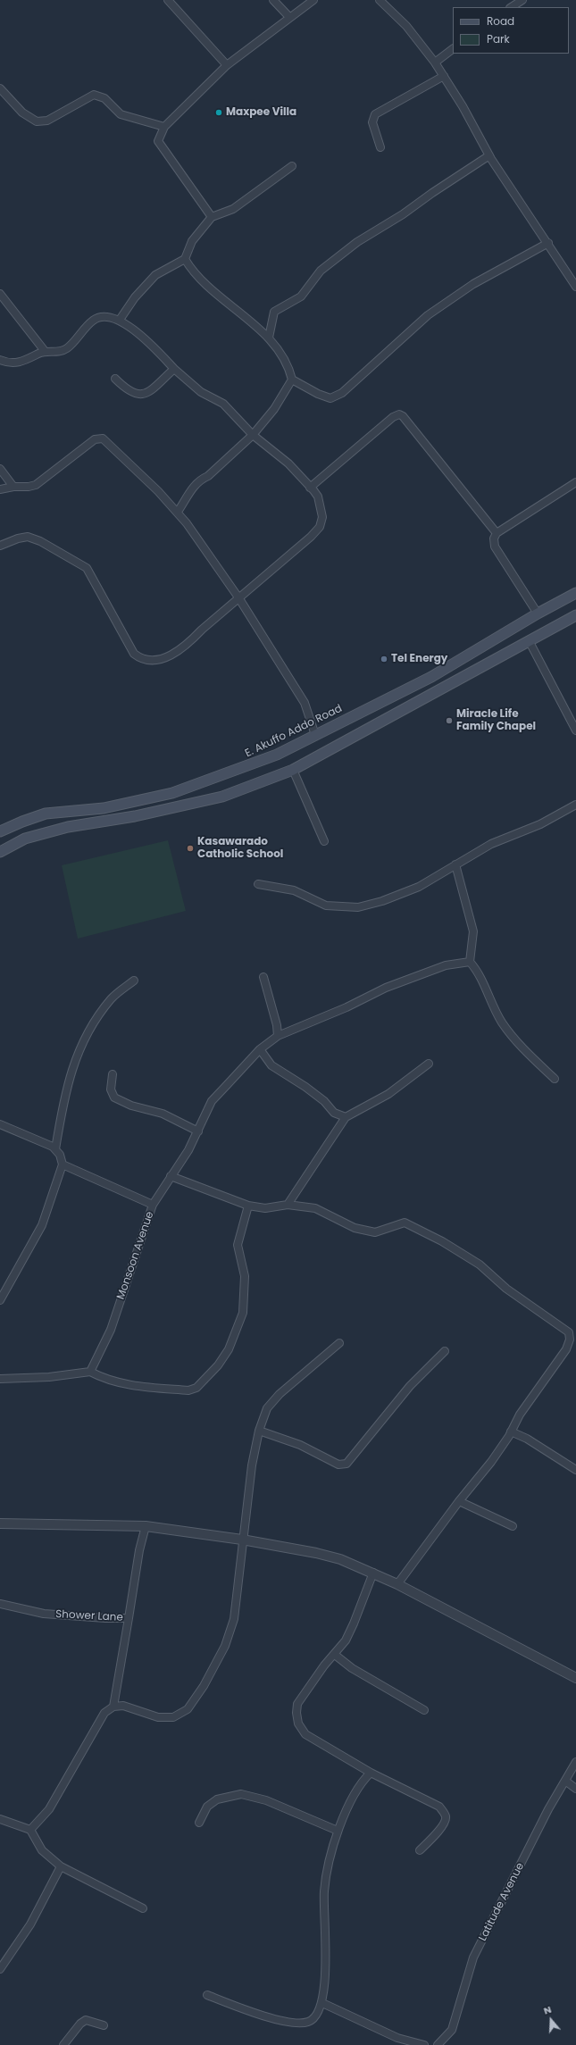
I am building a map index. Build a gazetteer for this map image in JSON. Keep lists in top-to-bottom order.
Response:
{
  "streets": {
    "main road": ["E. Akuffo Addo Road"],
    "street": ["Monsoon Avenue", "Shower Lane", "Latitude Avenue"]
  },
  "places": [
    "Maxpee Villa",
    "Tel Energy",
    "Miracle Life Family Chapel",
    "Kasawarado Catholic School"
  ],
  "legend": ["Road", "Park"],
  "north": "top"
}
